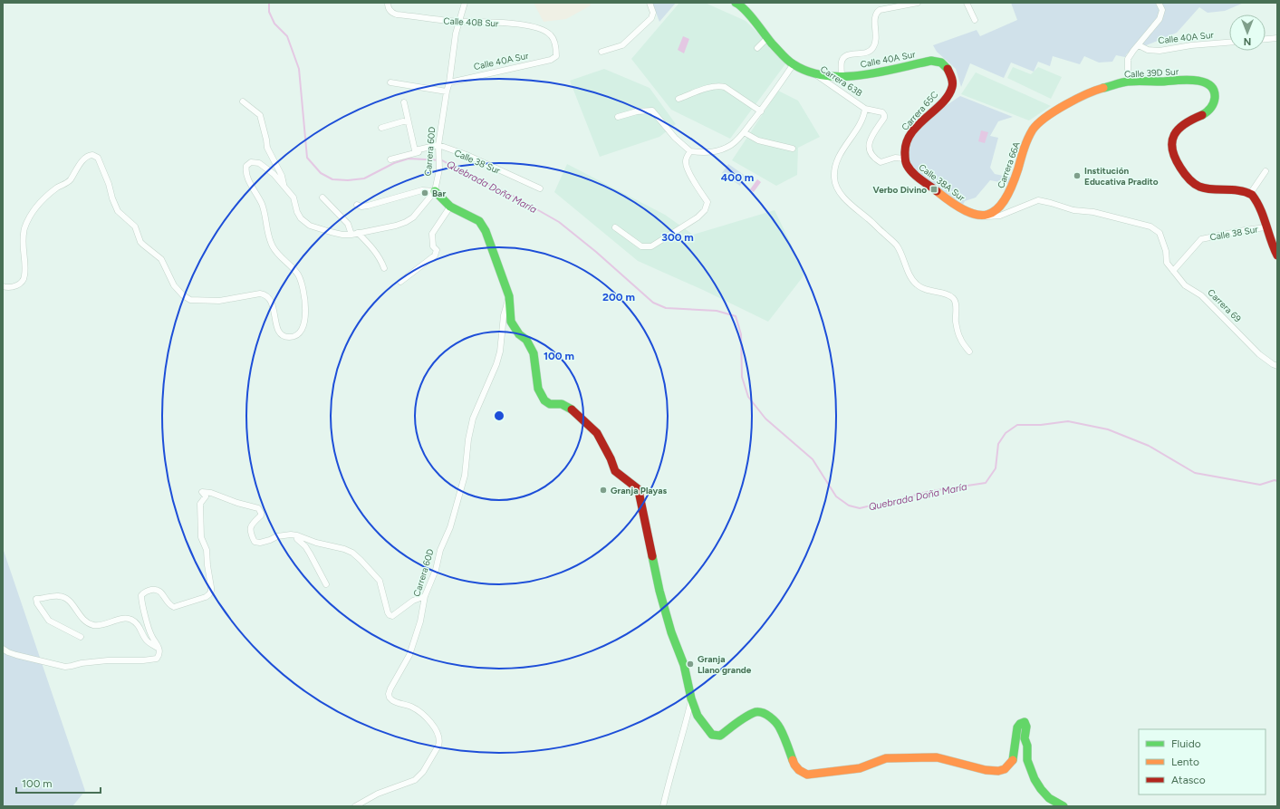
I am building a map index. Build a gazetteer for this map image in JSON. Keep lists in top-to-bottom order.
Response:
{
  "streets": {
    "street": [
      "Calle 40B Sur",
      "Calle 40A Sur",
      "Calle 39D Sur",
      "Carrera 63B",
      "Carrera 65C",
      "Carrera 60D",
      "Calle 38 Sur",
      "Carrera 66A",
      "Calle 38A Sur",
      "Carrera 69"
    ]
  },
  "crossings": [
    ["Calle 40B Sur", "Calle 40A Sur"],
    ["Calle 40B Sur", "Carrera 60D"],
    ["Calle 40A Sur", "Carrera 63B"],
    ["Calle 40A Sur", "Carrera 65C"],
    ["Calle 40A Sur", "Carrera 60D"],
    ["Calle 39D Sur", "Carrera 66A"],
    ["Carrera 65C", "Calle 38A Sur"],
    ["Carrera 60D", "Calle 38 Sur"],
    ["Calle 38 Sur", "Carrera 69"],
    ["Carrera 66A", "Calle 38A Sur"],
    ["Calle 38A Sur", "Carrera 69"]
  ],
  "water": ["Quebrada Doña María"],
  "places": {
    "other": [
      "Institución Educativa Pradito",
      "Bar",
      "Granja Playas",
      "Granja Llano grande"
    ],
    "transit": ["Verbo Divino"]
  },
  "legend": ["Fluido", "Lento", "Atasco"],
  "scale_bar": "100 m",
  "north": "bottom",
  "rings": [
    "400 m",
    "300 m",
    "200 m",
    "100 m"
  ]
}
